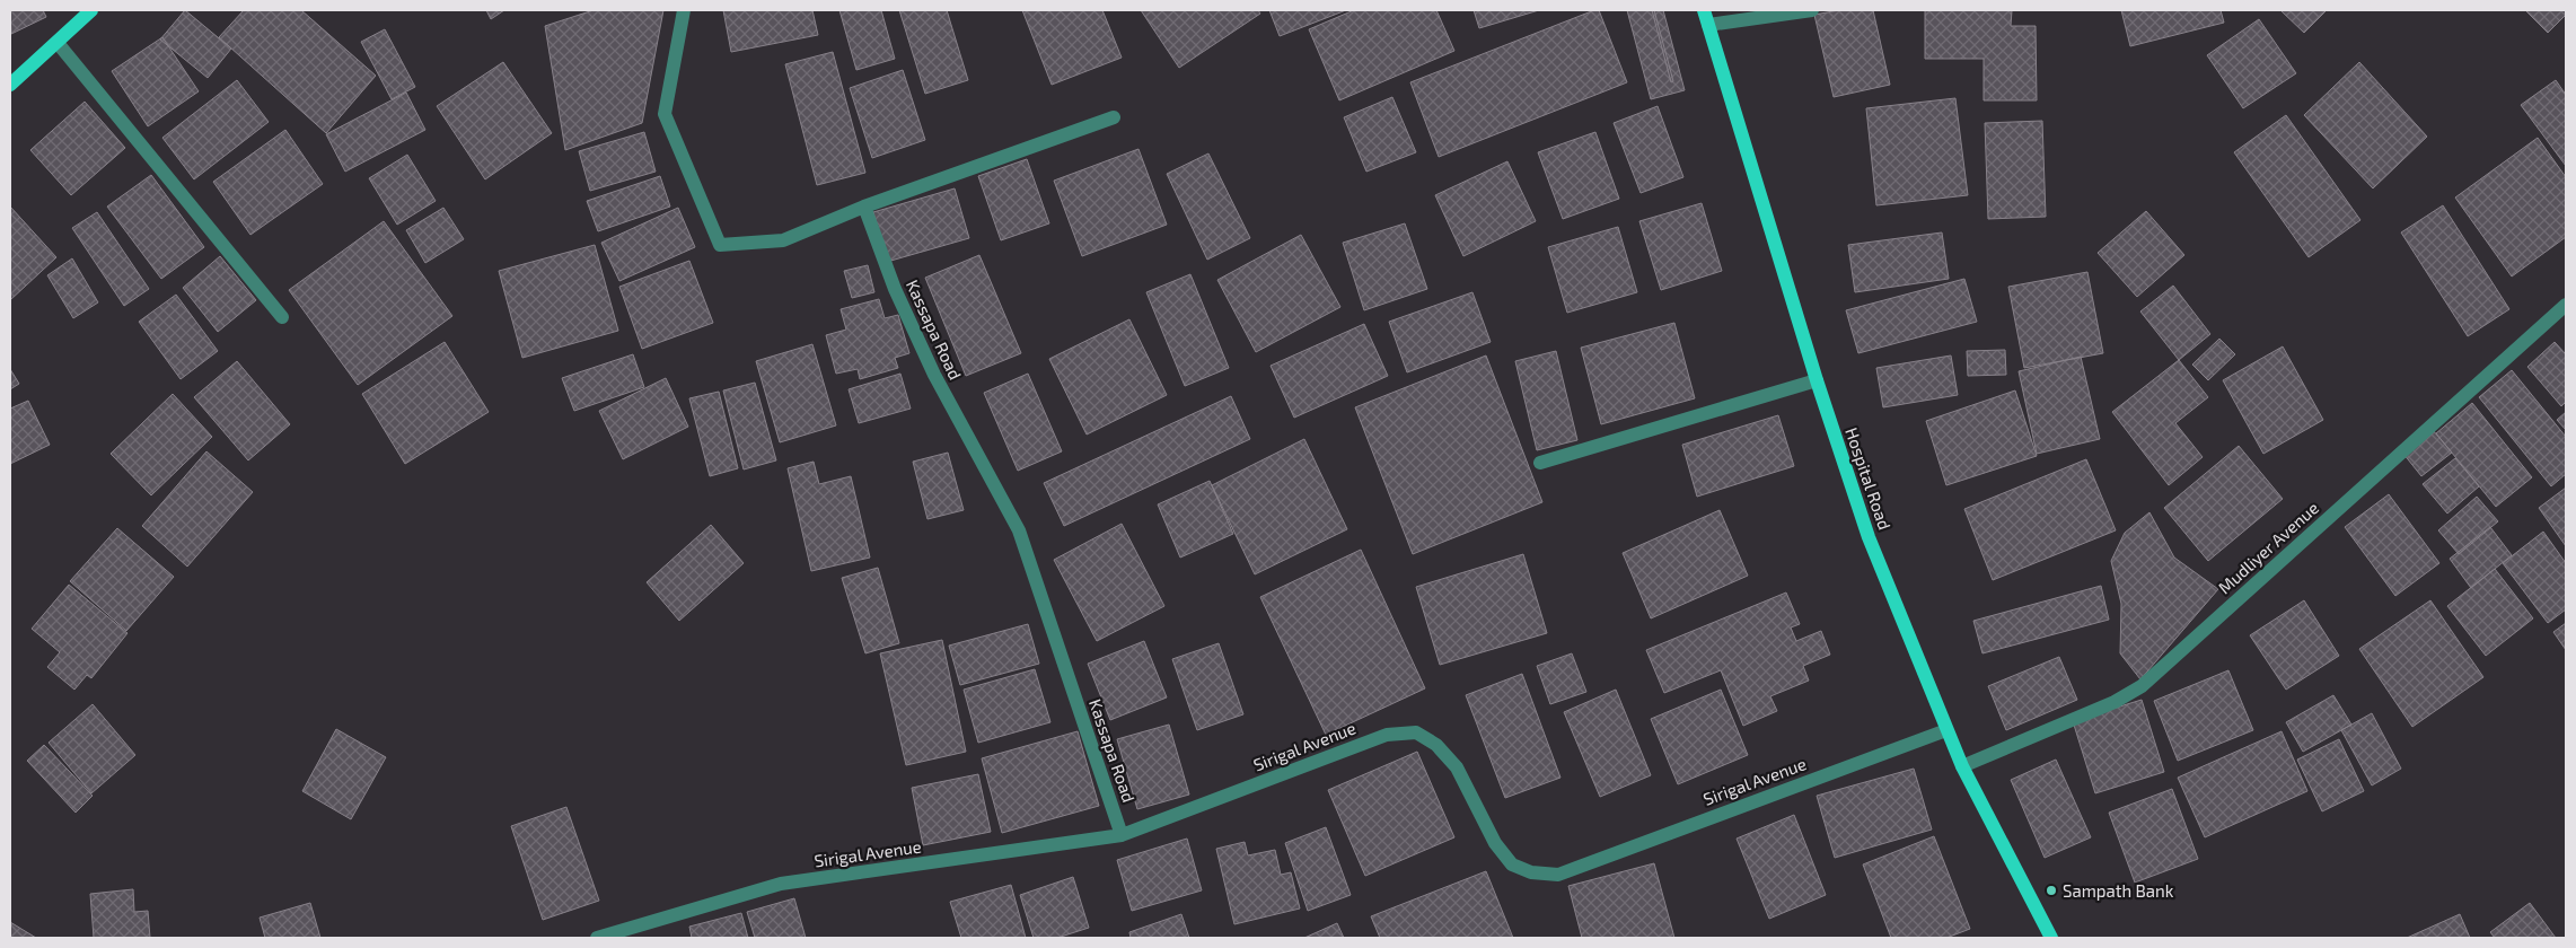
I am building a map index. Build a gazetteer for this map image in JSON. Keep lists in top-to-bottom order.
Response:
{
  "streets": {
    "main road": ["Hospital Road"],
    "street": ["Kassapa Road", "Mudliyer Avenue", "Sirigal Avenue"]
  },
  "crossings": [
    ["Kassapa Road", "Sirigal Avenue"],
    ["Hospital Road", "Mudliyer Avenue"],
    ["Hospital Road", "Sirigal Avenue"]
  ],
  "places": ["Sampath Bank"]
}
